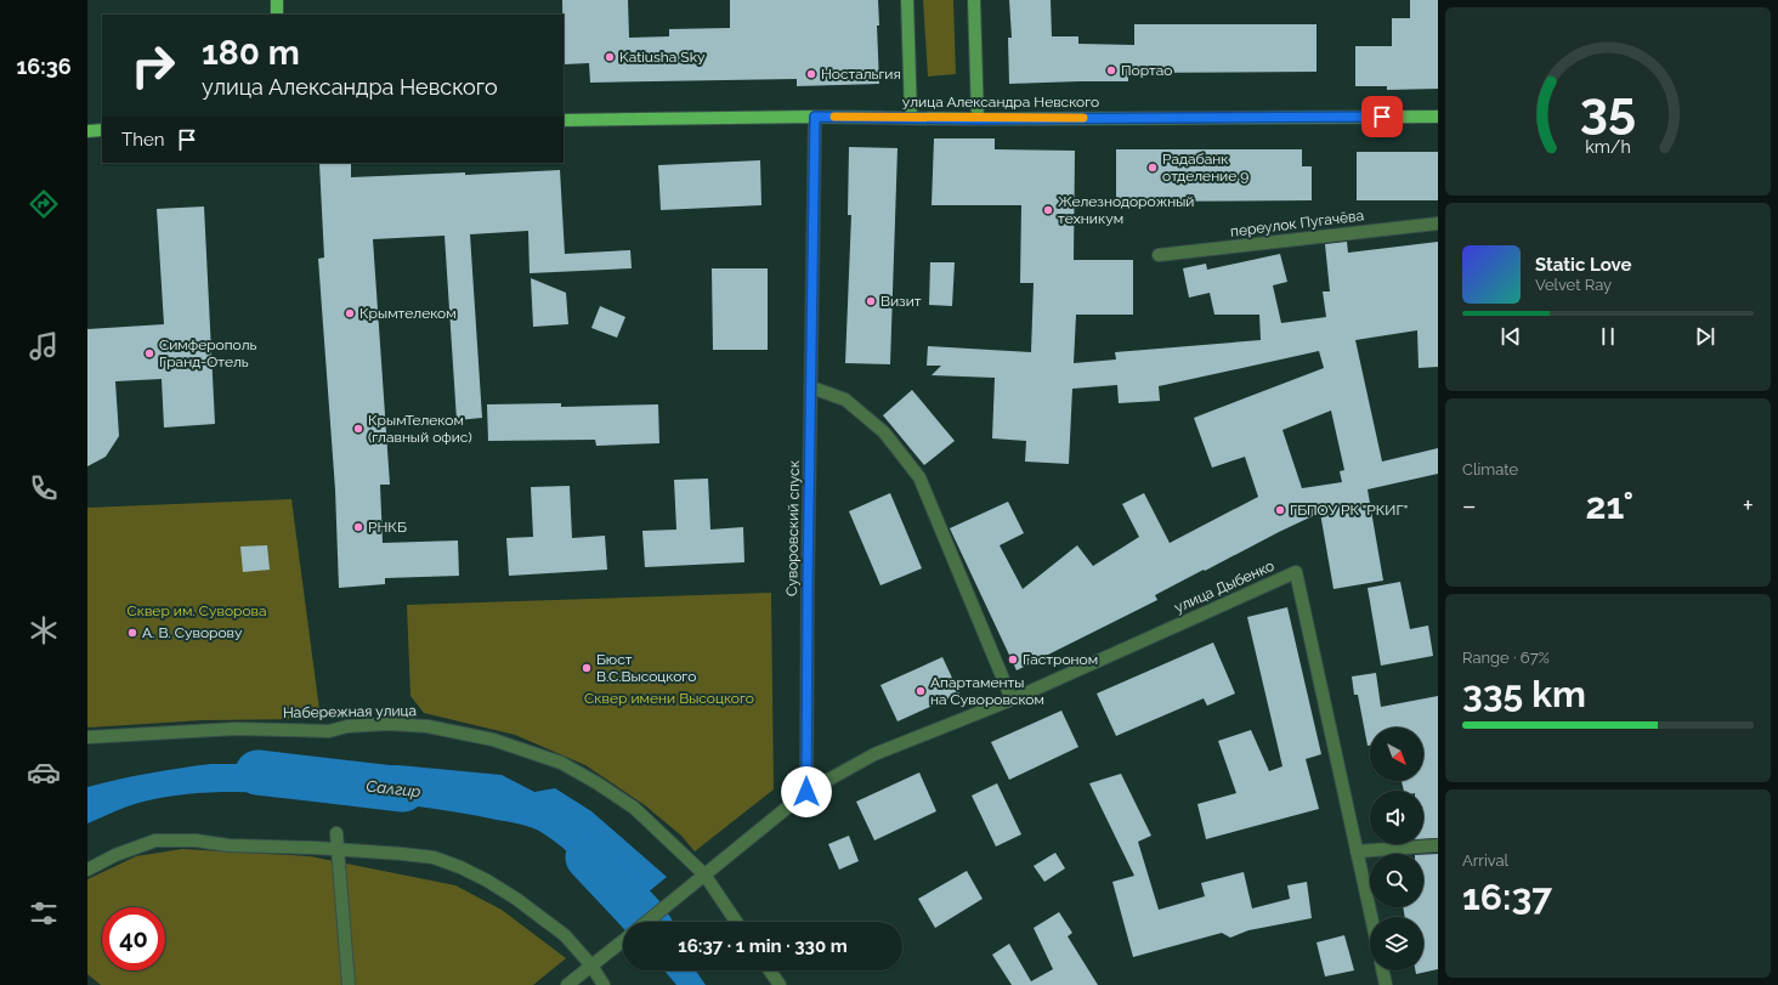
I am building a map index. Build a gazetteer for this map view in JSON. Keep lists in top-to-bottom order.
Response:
{
  "streets": {
    "main road": ["улица Александра Невского"],
    "street": [
      "переулок Пугачёва",
      "Суворовский спуск",
      "улица Дыбенко",
      "Набережная улица"
    ]
  },
  "crossings": [
    ["улица Александра Невского", "Суворовский спуск"],
    ["Суворовский спуск", "улица Дыбенко"]
  ],
  "water": ["Салгир"],
  "parks": ["Сквер им. Суворова", "Сквер имени Высоцкого"],
  "places": [
    "Katiusha Sky",
    "Портао",
    "Ностальгия",
    "Радабанк отделение 9",
    "Железнодорожный техникум",
    "Визит",
    "Крымтелеком",
    "Симферополь Гранд-Отель",
    "КрымТелеком (главный офис)",
    "ГБПОУ РК \"РКИГ\"",
    "РНКБ",
    "А. В. Суворову",
    "Гастроном",
    "Бюст В.С.Высоцкого",
    "Апартаменты на Суворовском"
  ],
  "north": "bottom right",
  "page": {
    "tabs": "16:36",
    "turn": ["180 m", "улица Александра Невского"],
    "then": "Then",
    "song": ["Static Love", "Velvet Ray"],
    "tile": [
      "Climate",
      ["Range · 67%", "335 km"],
      ["Arrival", "16:37"]
    ],
    "heat": ["−", "21°", "+"],
    "limit": "40",
    "trip": "16:37 · 1 min · 330 m",
    "gauge": ["35", "km/h"]
  }
}
